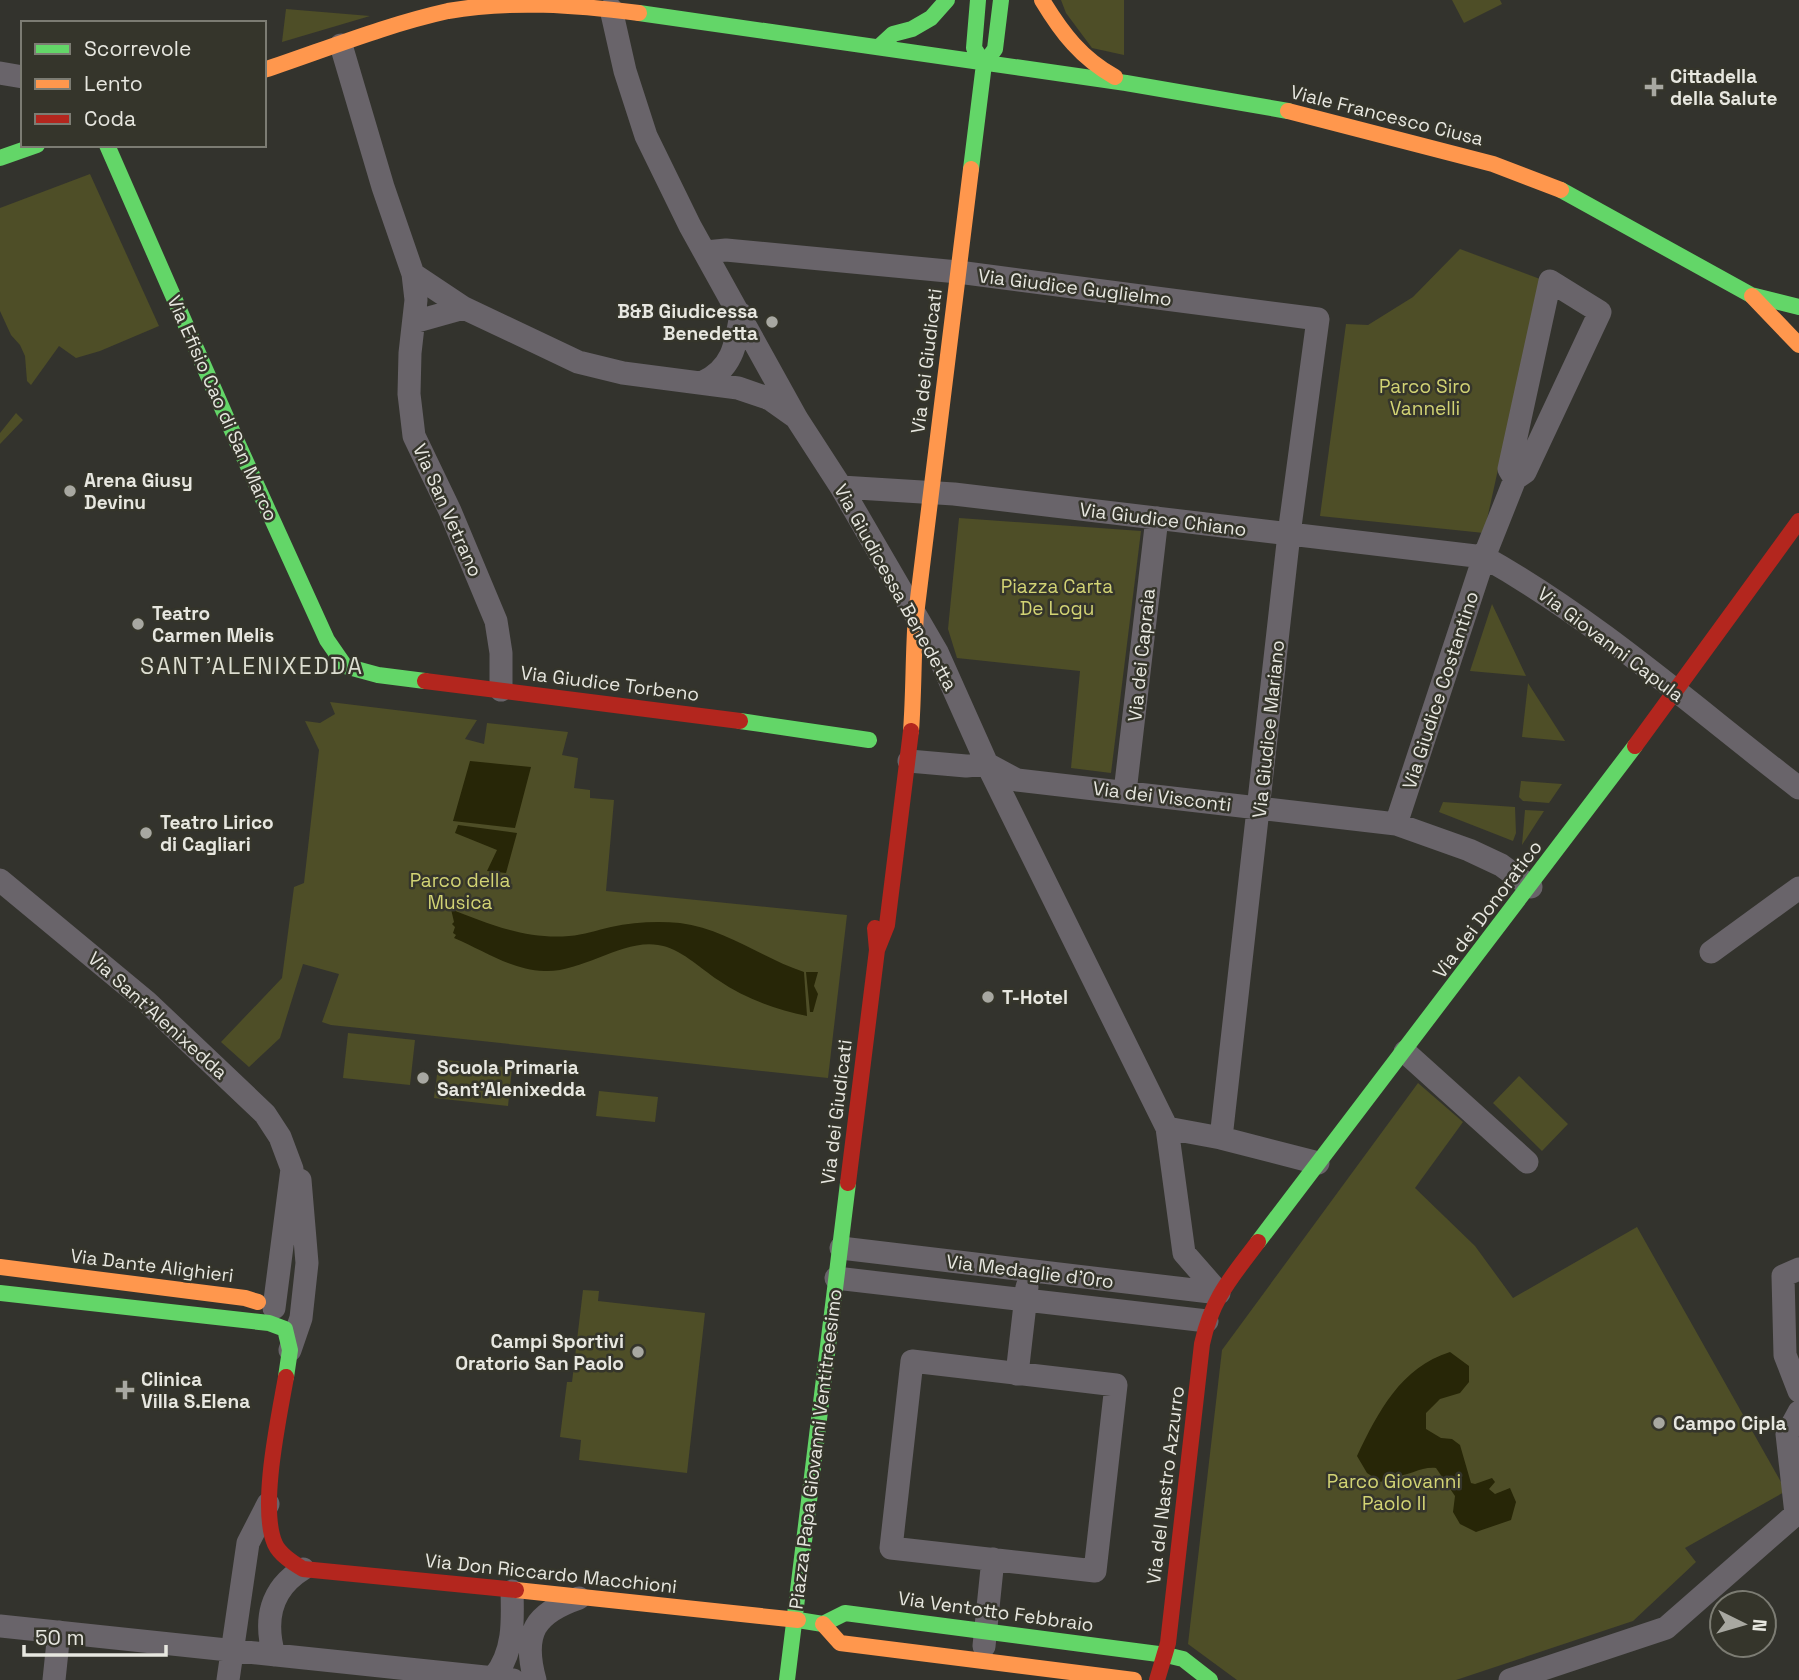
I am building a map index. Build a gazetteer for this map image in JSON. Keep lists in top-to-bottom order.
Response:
{
  "streets": {
    "street": [
      "Viale Francesco Ciusa",
      "Via Giudice Guglielmo",
      "Via dei Giudicati",
      "Via Efisio Cao di San Marco",
      "Via San Vetrano",
      "Via Giudice Chiano",
      "Via Giudicessa Benedetta",
      "Via Giovanni Capula",
      "Via dei Capraia",
      "Via Giudice Torbeno",
      "Via Giudice Costantino",
      "Via Giudice Mariano",
      "Via dei Visconti",
      "Via dei Donoratico",
      "Via Sant'Alenixedda",
      "Via Dante Alighieri",
      "Via Medaglie d'Oro",
      "Piazza Papa Giovanni Ventitreesimo",
      "Via del Nastro Azzurro",
      "Via Don Riccardo Macchioni",
      "Via Ventotto Febbraio"
    ]
  },
  "crossings": [
    ["Viale Francesco Ciusa", "Via dei Giudicati"],
    ["Viale Francesco Ciusa", "Via San Vetrano"],
    ["Viale Francesco Ciusa", "Via Giudicessa Benedetta"],
    ["Via Giudice Guglielmo", "Via dei Giudicati"],
    ["Via Giudice Guglielmo", "Via Giudicessa Benedetta"],
    ["Via Giudice Guglielmo", "Via Giudice Mariano"],
    ["Via dei Giudicati", "Via Giudice Chiano"],
    ["Via dei Giudicati", "Via Giudicessa Benedetta"],
    ["Via dei Giudicati", "Via dei Visconti"],
    ["Via dei Giudicati", "Via Medaglie d'Oro"],
    ["Via dei Giudicati", "Piazza Papa Giovanni Ventitreesimo"],
    ["Via Efisio Cao di San Marco", "Via Giudice Torbeno"],
    ["Via San Vetrano", "Via Giudice Torbeno"],
    ["Via Giudice Chiano", "Via Giudicessa Benedetta"],
    ["Via Giudice Chiano", "Via Giovanni Capula"],
    ["Via Giudice Chiano", "Via dei Capraia"],
    ["Via Giudice Chiano", "Via Giudice Costantino"],
    ["Via Giudice Chiano", "Via Giudice Mariano"],
    ["Via Giudicessa Benedetta", "Via dei Visconti"],
    ["Via Giudicessa Benedetta", "Via Medaglie d'Oro"],
    ["Via Giovanni Capula", "Via Giudice Costantino"],
    ["Via Giovanni Capula", "Via dei Donoratico"],
    ["Via dei Capraia", "Via dei Visconti"],
    ["Via Giudice Costantino", "Via dei Visconti"],
    ["Via Giudice Mariano", "Via dei Visconti"],
    ["Via dei Visconti", "Via dei Donoratico"],
    ["Via dei Donoratico", "Via Medaglie d'Oro"],
    ["Via dei Donoratico", "Via del Nastro Azzurro"],
    ["Via Medaglie d'Oro", "Piazza Papa Giovanni Ventitreesimo"],
    ["Via Medaglie d'Oro", "Via del Nastro Azzurro"],
    ["Piazza Papa Giovanni Ventitreesimo", "Via Don Riccardo Macchioni"],
    ["Piazza Papa Giovanni Ventitreesimo", "Via Ventotto Febbraio"],
    ["Via del Nastro Azzurro", "Via Ventotto Febbraio"],
    ["Via Don Riccardo Macchioni", "Via Ventotto Febbraio"]
  ],
  "districts": ["SANT'ALENIXEDDA"],
  "parks": [
    "Parco Siro Vannelli",
    "Piazza Carta De Logu",
    "Parco della Musica",
    "Parco Giovanni Paolo II"
  ],
  "places": {
    "health": ["Cittadella della Salute", "Clinica Villa S.Elena"],
    "other": [
      "B&B Giudicessa Benedetta",
      "Arena Giusy Devinu",
      "Teatro Carmen Melis",
      "Teatro Lirico di Cagliari",
      "T-Hotel",
      "Scuola Primaria Sant'Alenixedda",
      "Campi Sportivi Oratorio San Paolo",
      "Campo Cipla"
    ]
  },
  "legend": ["Scorrevole", "Lento", "Coda"],
  "scale_bar": "50 m",
  "north": "right"
}
